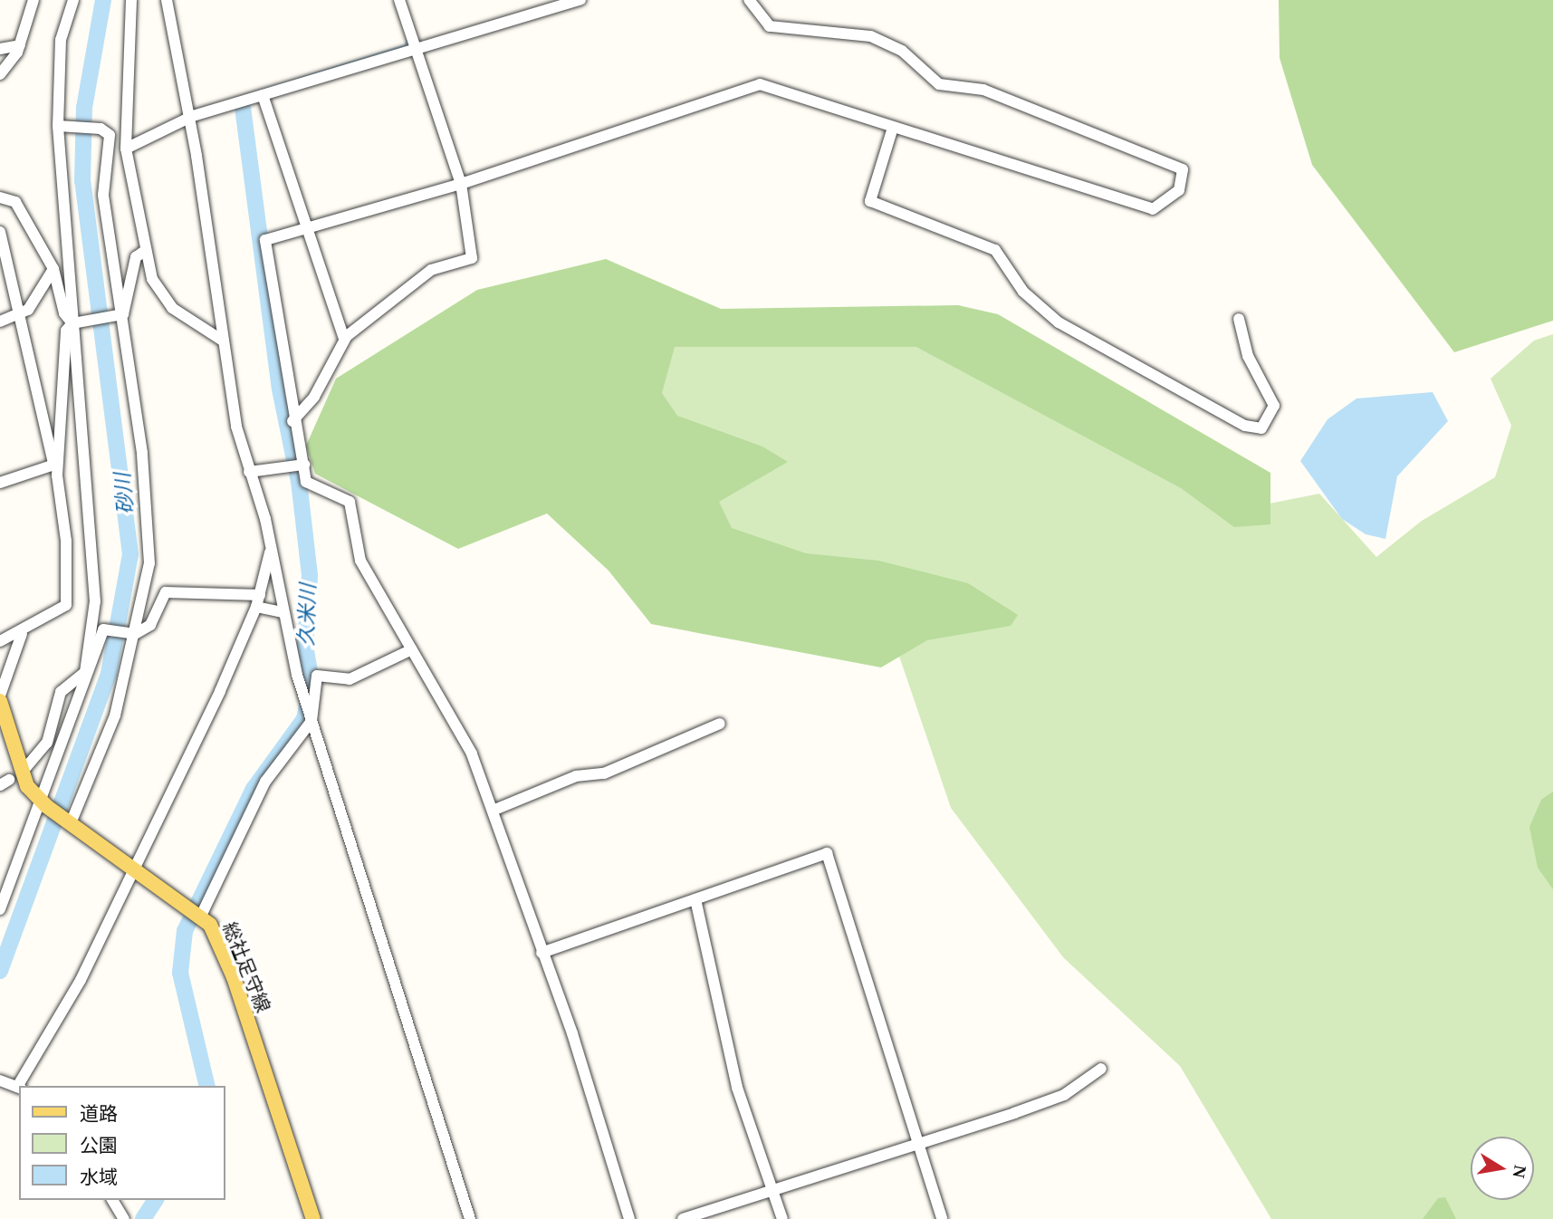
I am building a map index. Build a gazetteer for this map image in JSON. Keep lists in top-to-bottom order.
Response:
{
  "streets": {
    "main road": ["総社足守線"]
  },
  "water": ["砂川", "久米川"],
  "legend": ["道路", "公園", "水域"],
  "north": "right"
}
